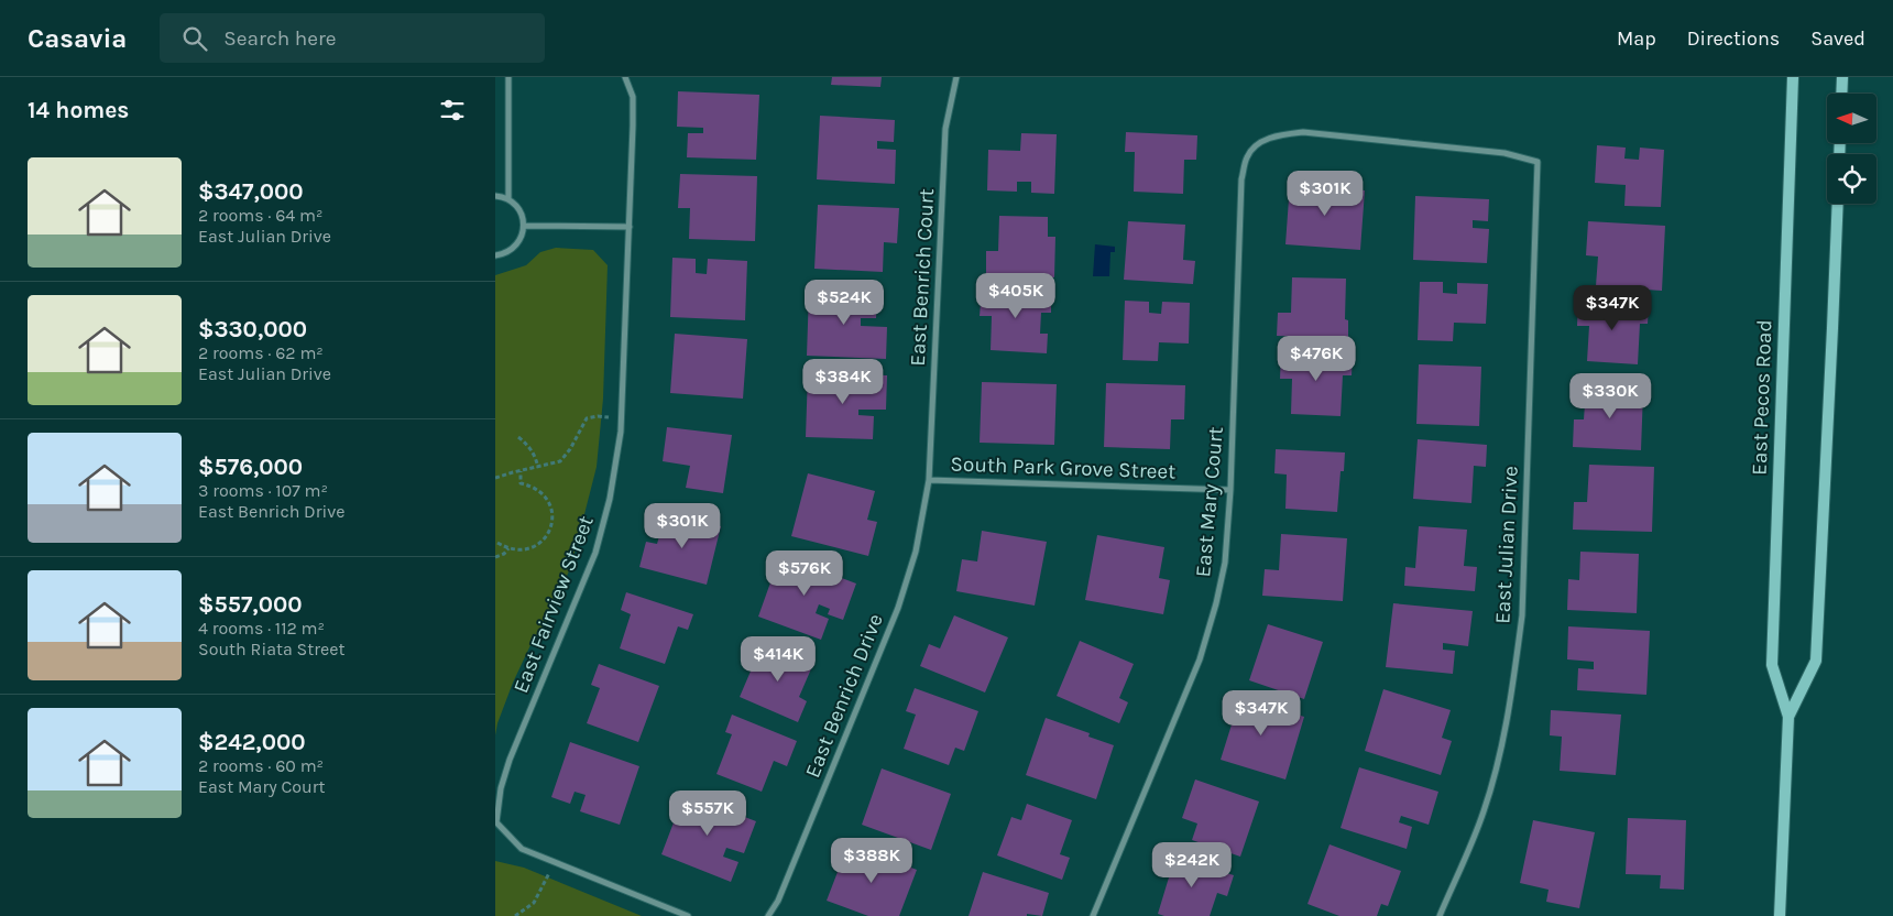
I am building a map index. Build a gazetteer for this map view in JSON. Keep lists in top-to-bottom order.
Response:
{
  "streets": {
    "main road": ["East Pecos Road"],
    "street": [
      "East Benrich Court",
      "South Park Grove Street",
      "East Mary Court",
      "East Julian Drive",
      "East Fairview Street",
      "East Benrich Drive"
    ]
  },
  "crossings": [
    ["East Benrich Court", "South Park Grove Street"],
    ["East Benrich Court", "East Benrich Drive"],
    ["South Park Grove Street", "East Mary Court"],
    ["South Park Grove Street", "East Benrich Drive"],
    ["East Mary Court", "East Julian Drive"]
  ],
  "north": "left",
  "page": {
    "header": "Casavia",
    "search": "Search here",
    "nav": ["Map", "Directions", "Saved"],
    "heading": "14 homes",
    "list": [
      {
        "name": "$347,000",
        "note": "2 rooms · 64 m² · East Julian Drive"
      },
      {
        "name": "$330,000",
        "note": "2 rooms · 62 m² · East Julian Drive"
      },
      {
        "name": "$576,000",
        "note": "3 rooms · 107 m² · East Benrich Drive"
      },
      {
        "name": "$557,000",
        "note": "4 rooms · 112 m² · South Riata Street"
      },
      {
        "name": "$242,000",
        "note": "2 rooms · 60 m² · East Mary Court"
      }
    ],
    "price": [
      "$301K",
      "$405K",
      "$524K",
      "$347K",
      "$476K",
      "$384K",
      "$330K",
      "$301K",
      "$576K",
      "$414K",
      "$347K",
      "$557K",
      "$388K",
      "$242K"
    ]
  }
}
